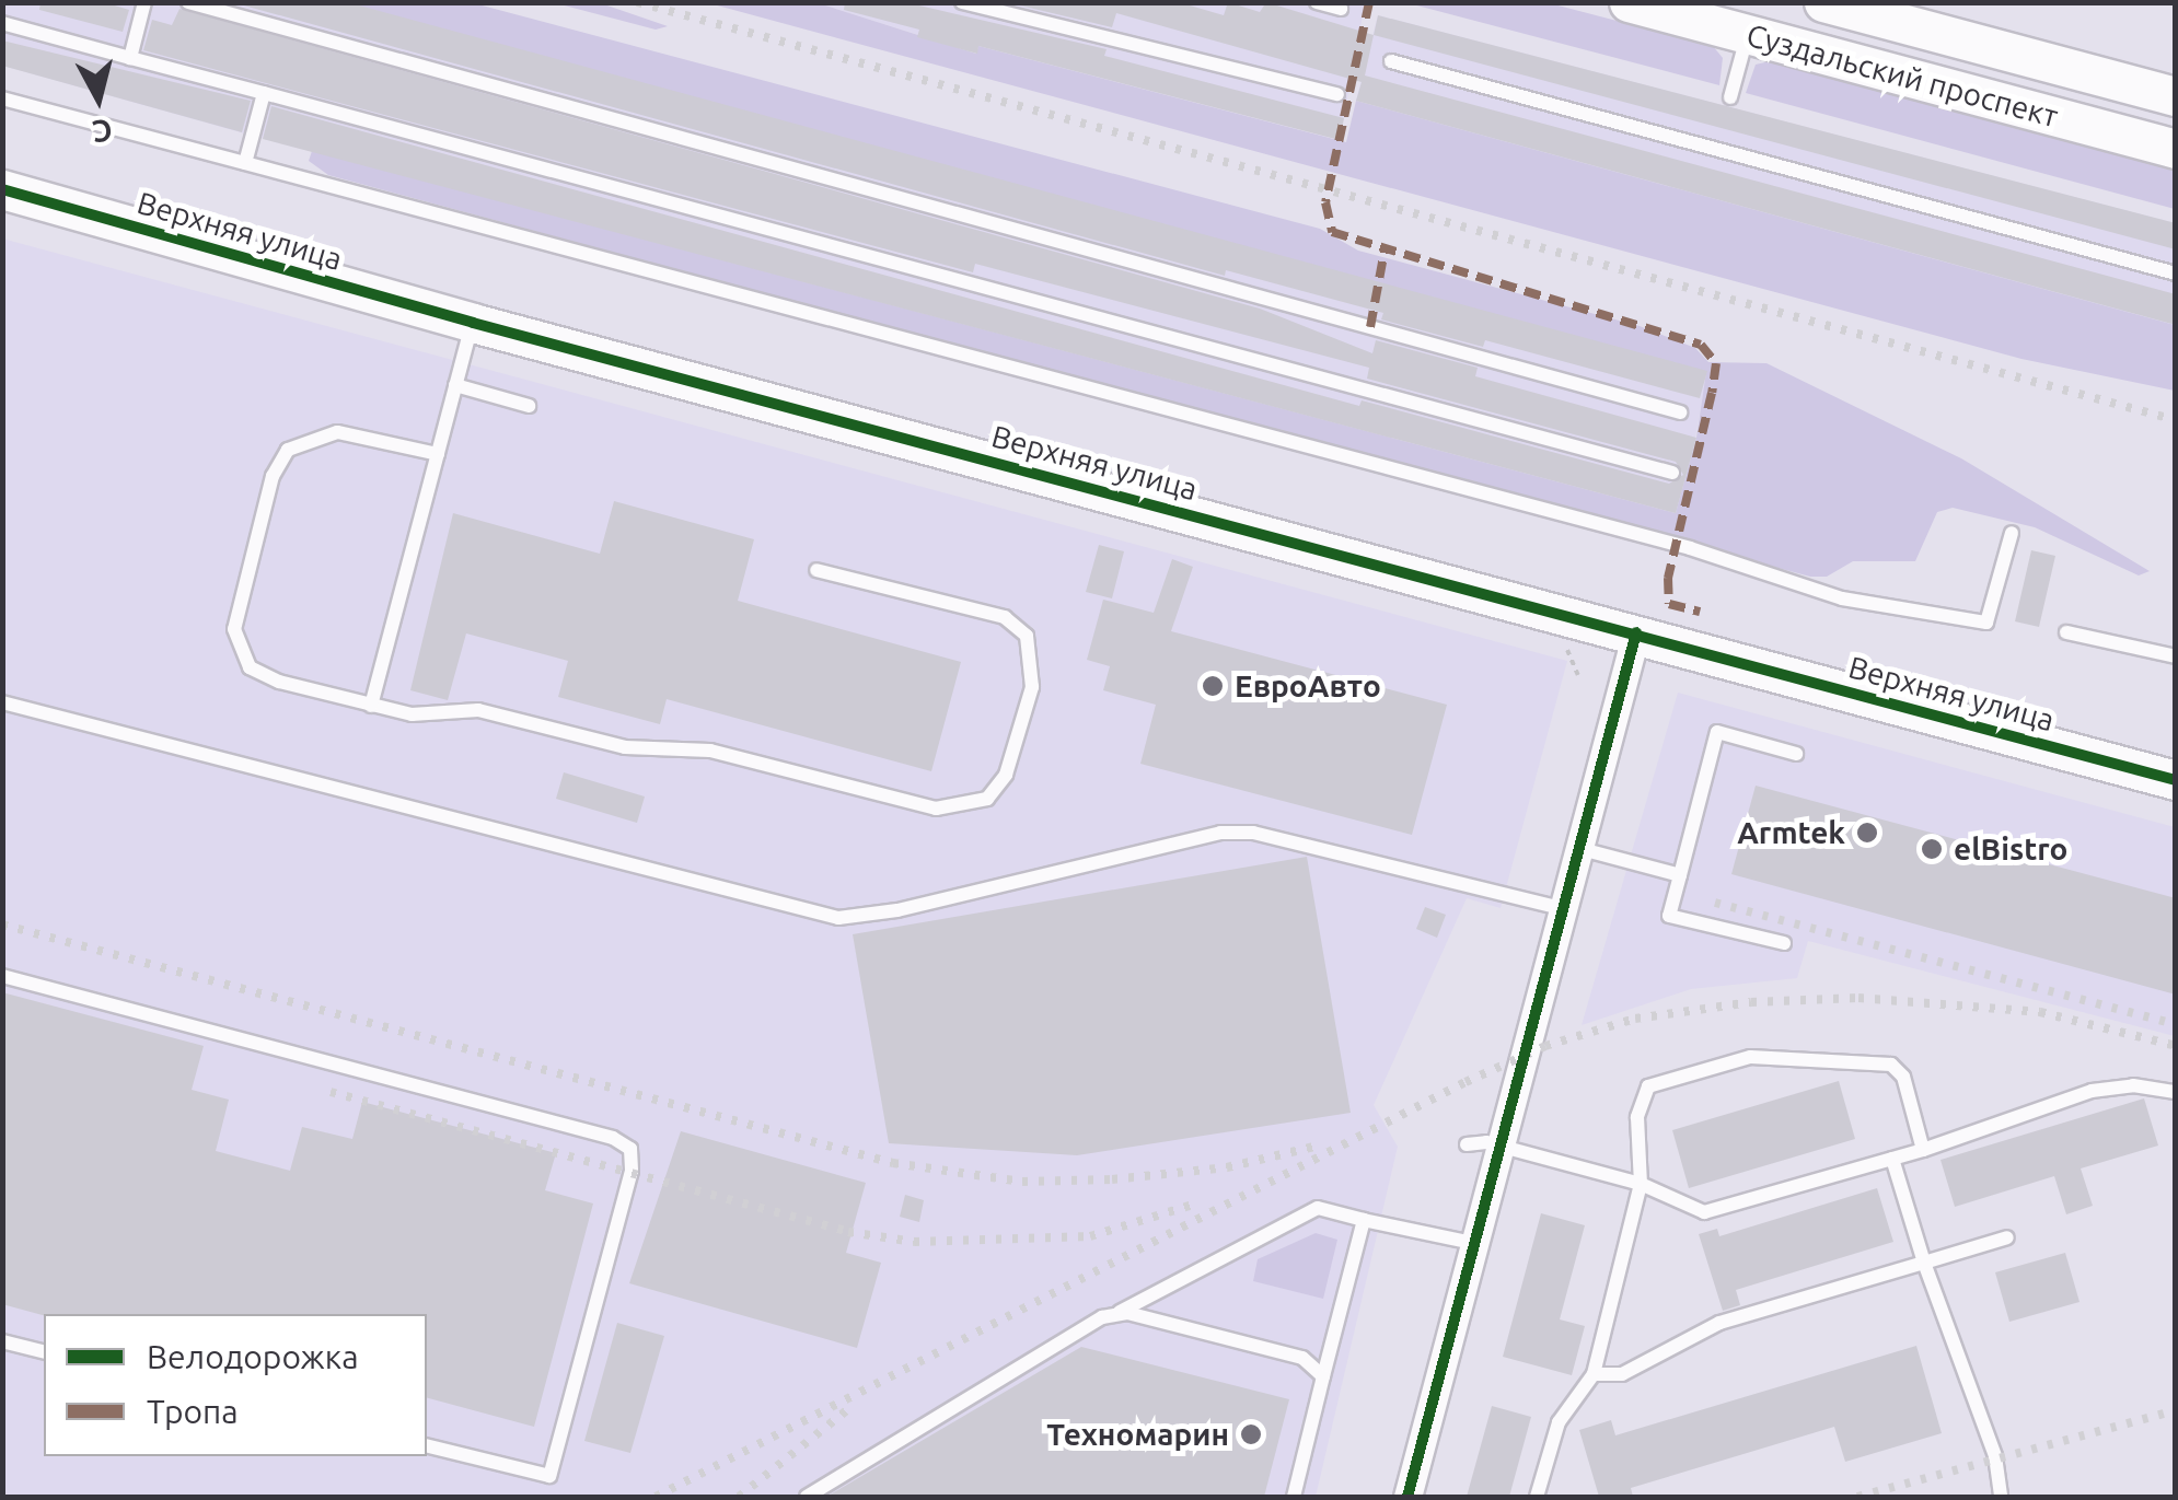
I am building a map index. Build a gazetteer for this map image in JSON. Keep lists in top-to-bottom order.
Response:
{
  "streets": {
    "street": ["Суздальский проспект", "Верхняя улица"]
  },
  "places": [
    "ЕвроАвто",
    "Armtek",
    "elBistro",
    "Техномарин"
  ],
  "legend": ["Велодорожка", "Тропа"],
  "north": "bottom"
}
